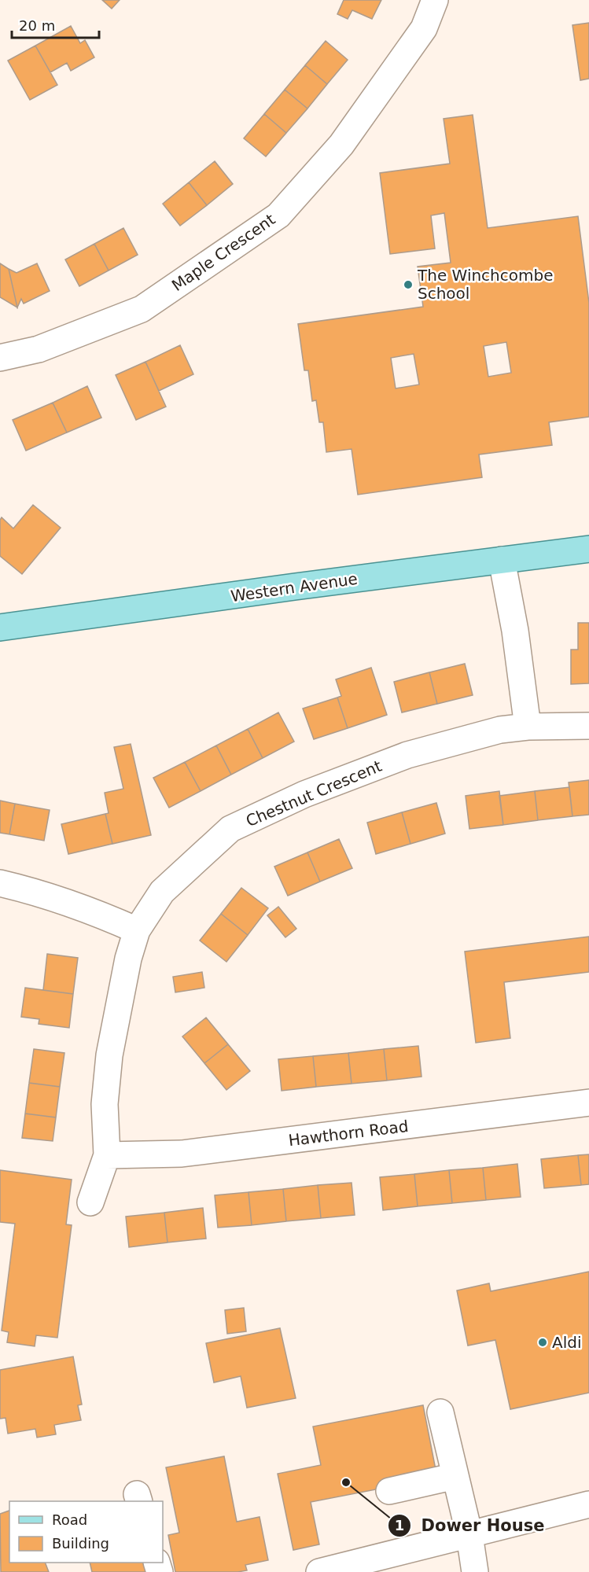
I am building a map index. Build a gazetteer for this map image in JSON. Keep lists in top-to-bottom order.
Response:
{
  "streets": {
    "main road": ["Western Avenue"],
    "street": ["Maple Crescent", "Chestnut Crescent", "Hawthorn Road"]
  },
  "crossings": [
    ["Chestnut Crescent", "Hawthorn Road"]
  ],
  "places": ["The Winchcombe School", "Aldi", "Dower House"],
  "legend": ["Road", "Building"],
  "scale_bar": "20 m"
}
